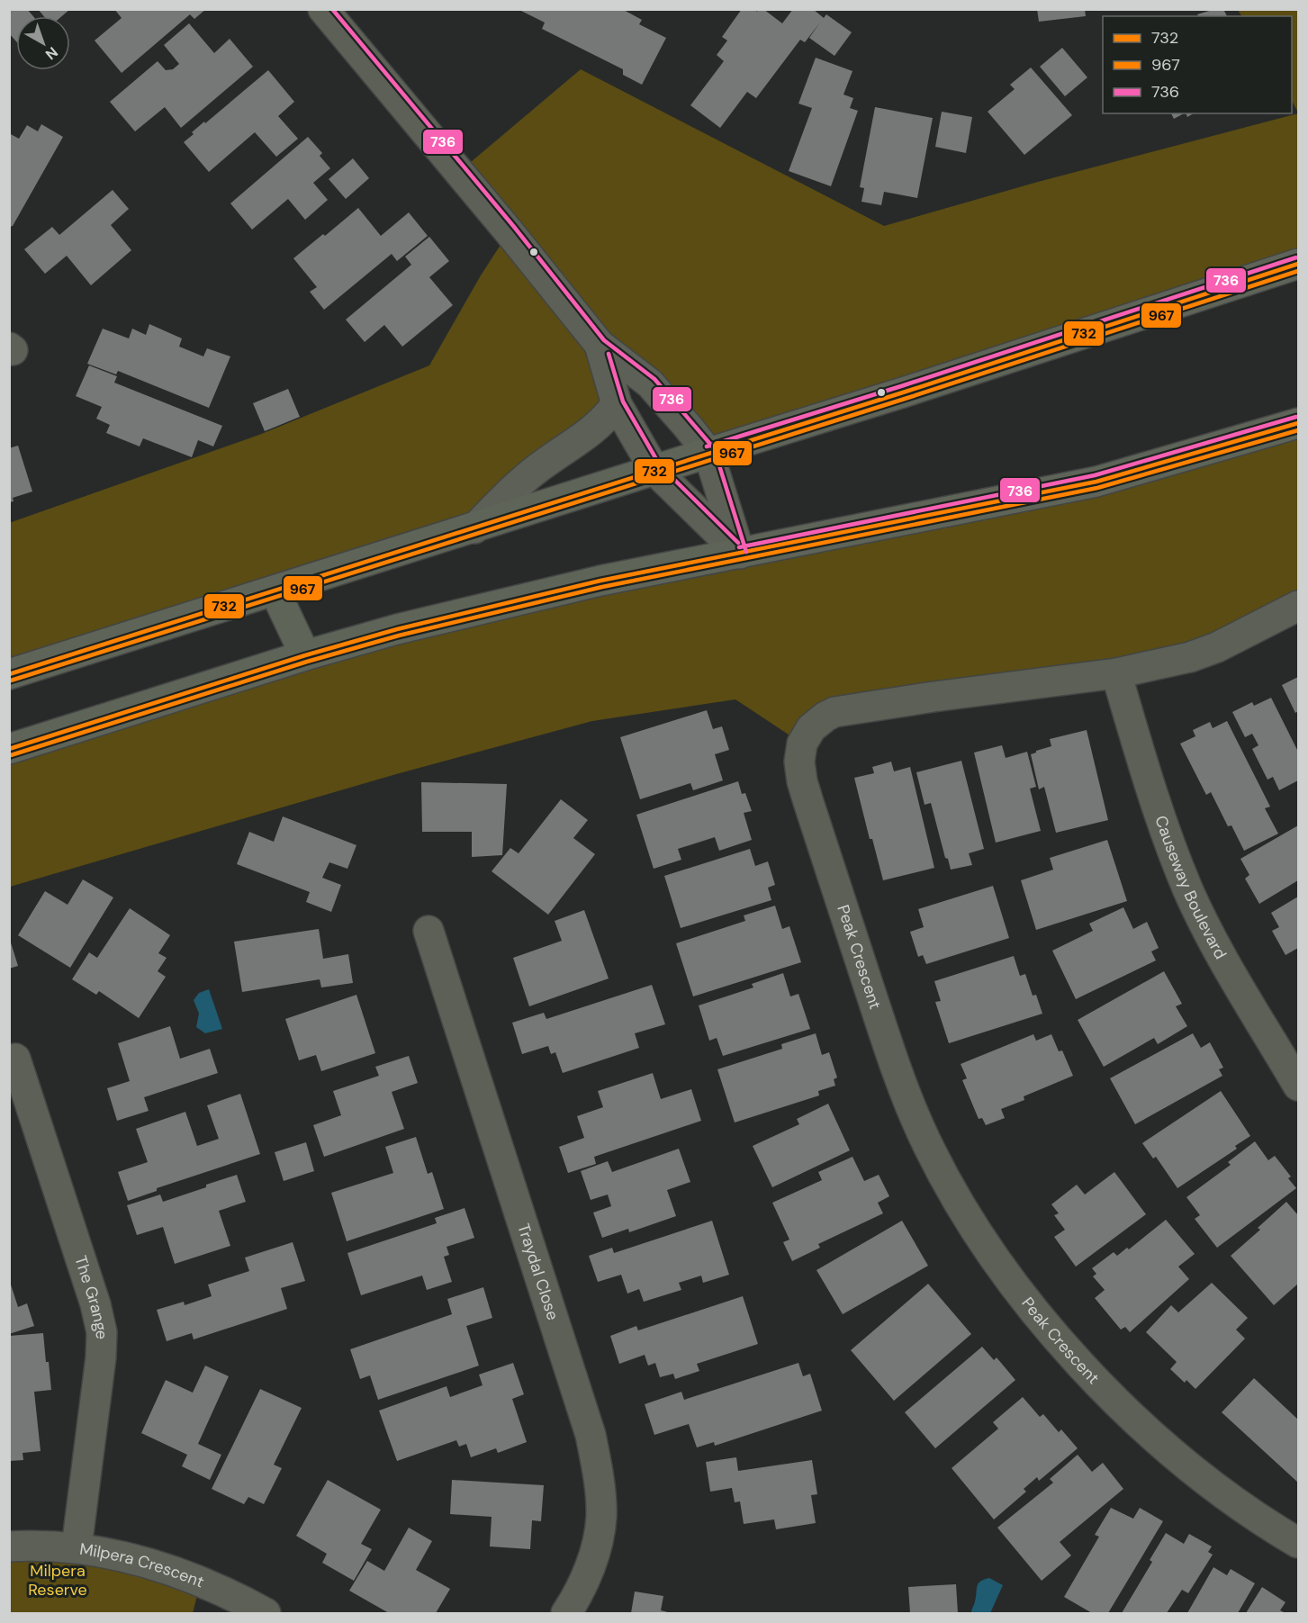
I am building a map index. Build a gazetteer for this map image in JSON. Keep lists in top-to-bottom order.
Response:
{
  "streets": {
    "street": [
      "Causeway Boulevard",
      "Peak Crescent",
      "Traydal Close",
      "The Grange",
      "Milpera Crescent"
    ]
  },
  "crossings": [
    ["Causeway Boulevard", "Peak Crescent"],
    ["The Grange", "Milpera Crescent"]
  ],
  "parks": ["Milpera Reserve"],
  "lines": ["transit line 736", "transit line 732", "transit line 967"],
  "legend": ["732", "967", "736"],
  "north": "bottom right"
}
